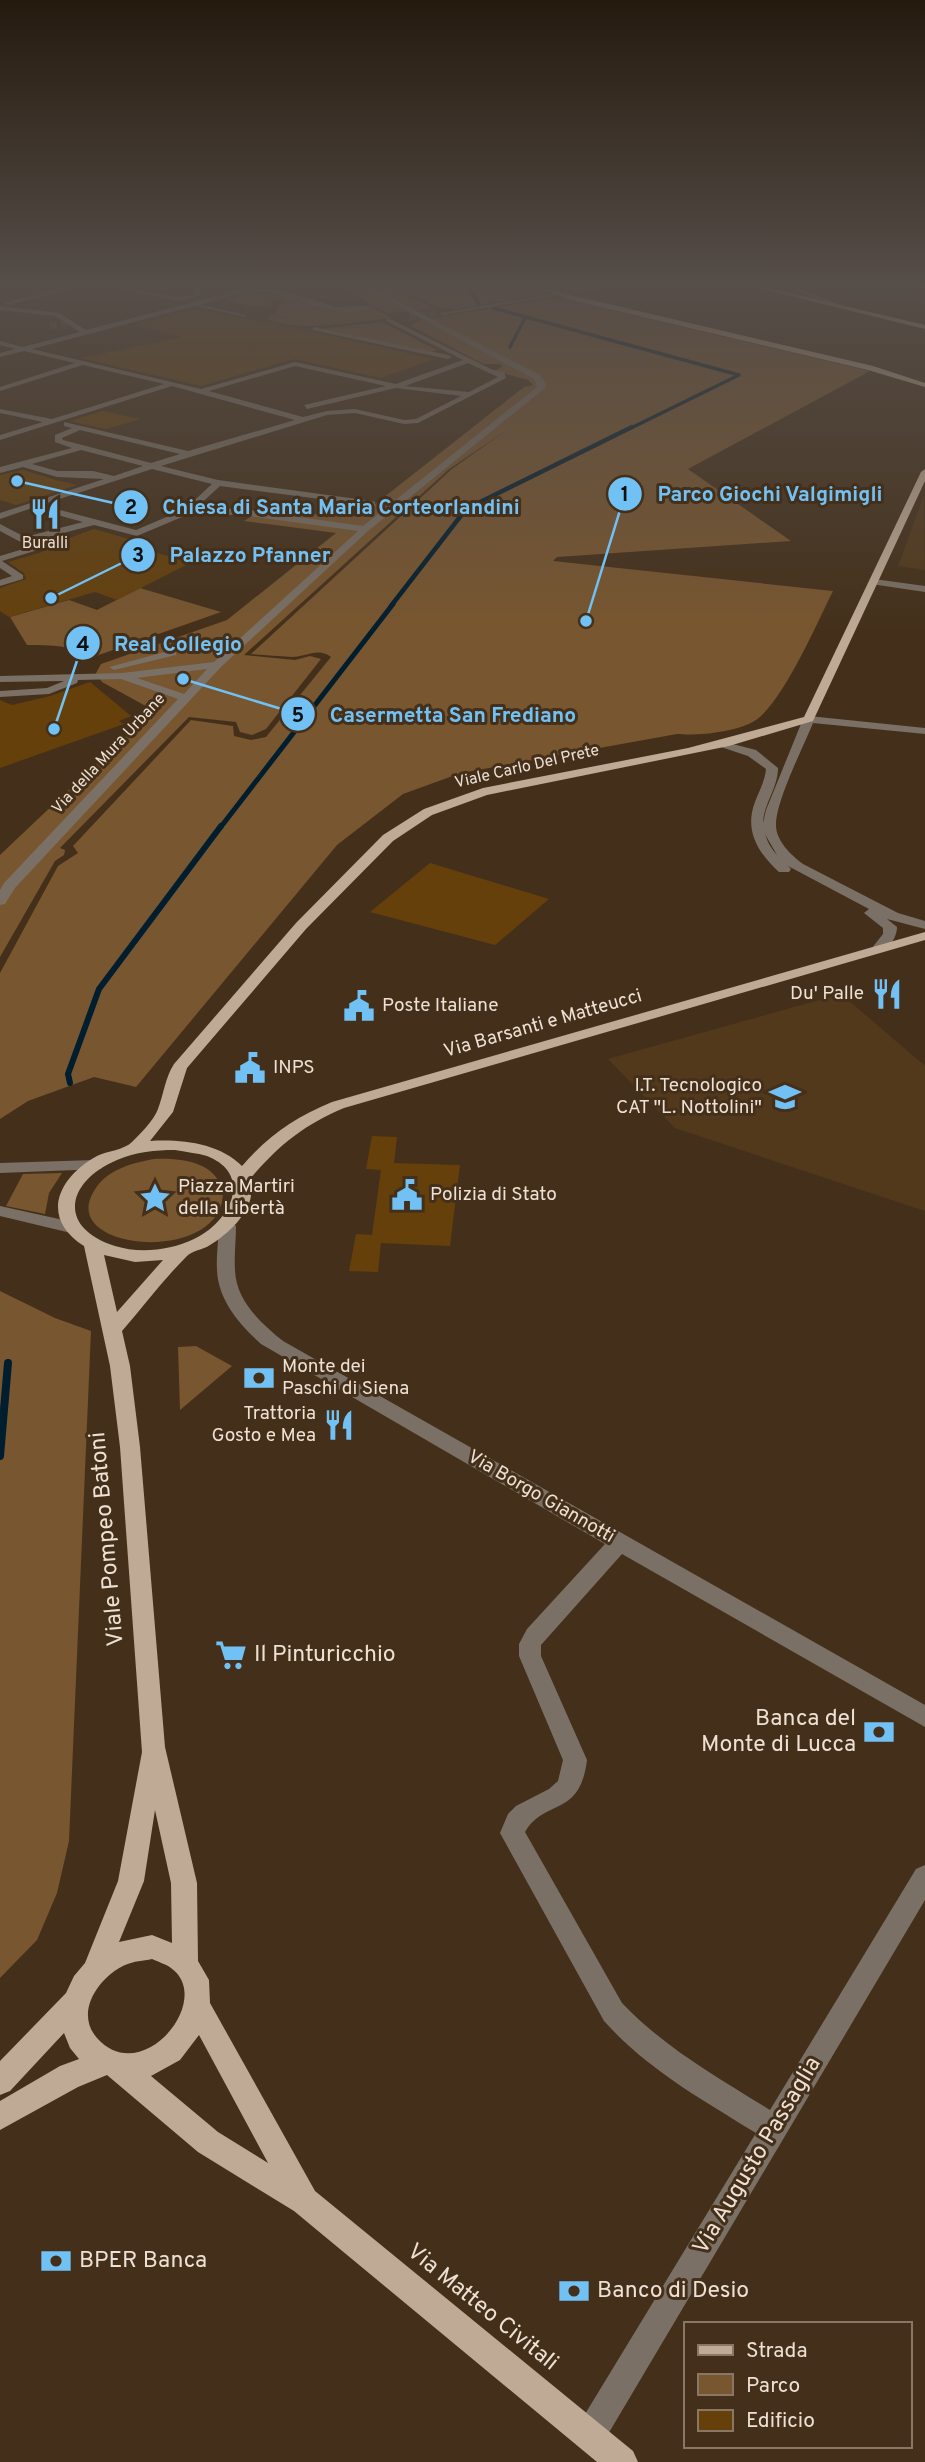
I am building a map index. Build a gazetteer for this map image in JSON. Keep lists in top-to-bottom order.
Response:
{
  "streets": {
    "main road": [
      "Viale Carlo Del Prete",
      "Via Barsanti e Matteucci",
      "Viale Pompeo Batoni",
      "Via Matteo Civitali"
    ],
    "street": ["Via della Mura Urbane", "Via Borgo Giannotti", "Via Augusto Passaglia"]
  },
  "crossings": [
    ["Viale Carlo Del Prete", "Via Barsanti e Matteucci"],
    ["Viale Carlo Del Prete", "Via Borgo Giannotti"],
    ["Viale Carlo Del Prete", "Viale Pompeo Batoni"],
    ["Via Barsanti e Matteucci", "Via Borgo Giannotti"],
    ["Via Barsanti e Matteucci", "Viale Pompeo Batoni"],
    ["Via Borgo Giannotti", "Viale Pompeo Batoni"],
    ["Viale Pompeo Batoni", "Via Matteo Civitali"],
    ["Via Augusto Passaglia", "Via Matteo Civitali"]
  ],
  "places": {
    "other": [
      "Chiesa di Santa Maria Corteorlandini",
      "Palazzo Pfanner",
      "Parco Giochi Valgimigli",
      "Casermetta San Frediano",
      "Real Collegio"
    ],
    "restaurant": ["Buralli", "Du' Palle", "Trattoria Gosto e Mea"],
    "public building": ["Poste Italiane", "INPS", "Polizia di Stato"],
    "school or university": ["I.T. Tecnologico CAT \"L. Nottolini\""],
    "place": ["Piazza Martiri della Libertà"],
    "bank": [
      "Monte dei Paschi di Siena",
      "Banca del Monte di Lucca",
      "BPER Banca",
      "Banco di Desio"
    ],
    "supermarket": ["Il Pinturicchio"]
  },
  "legend": ["Strada", "Parco", "Edificio"]
}
